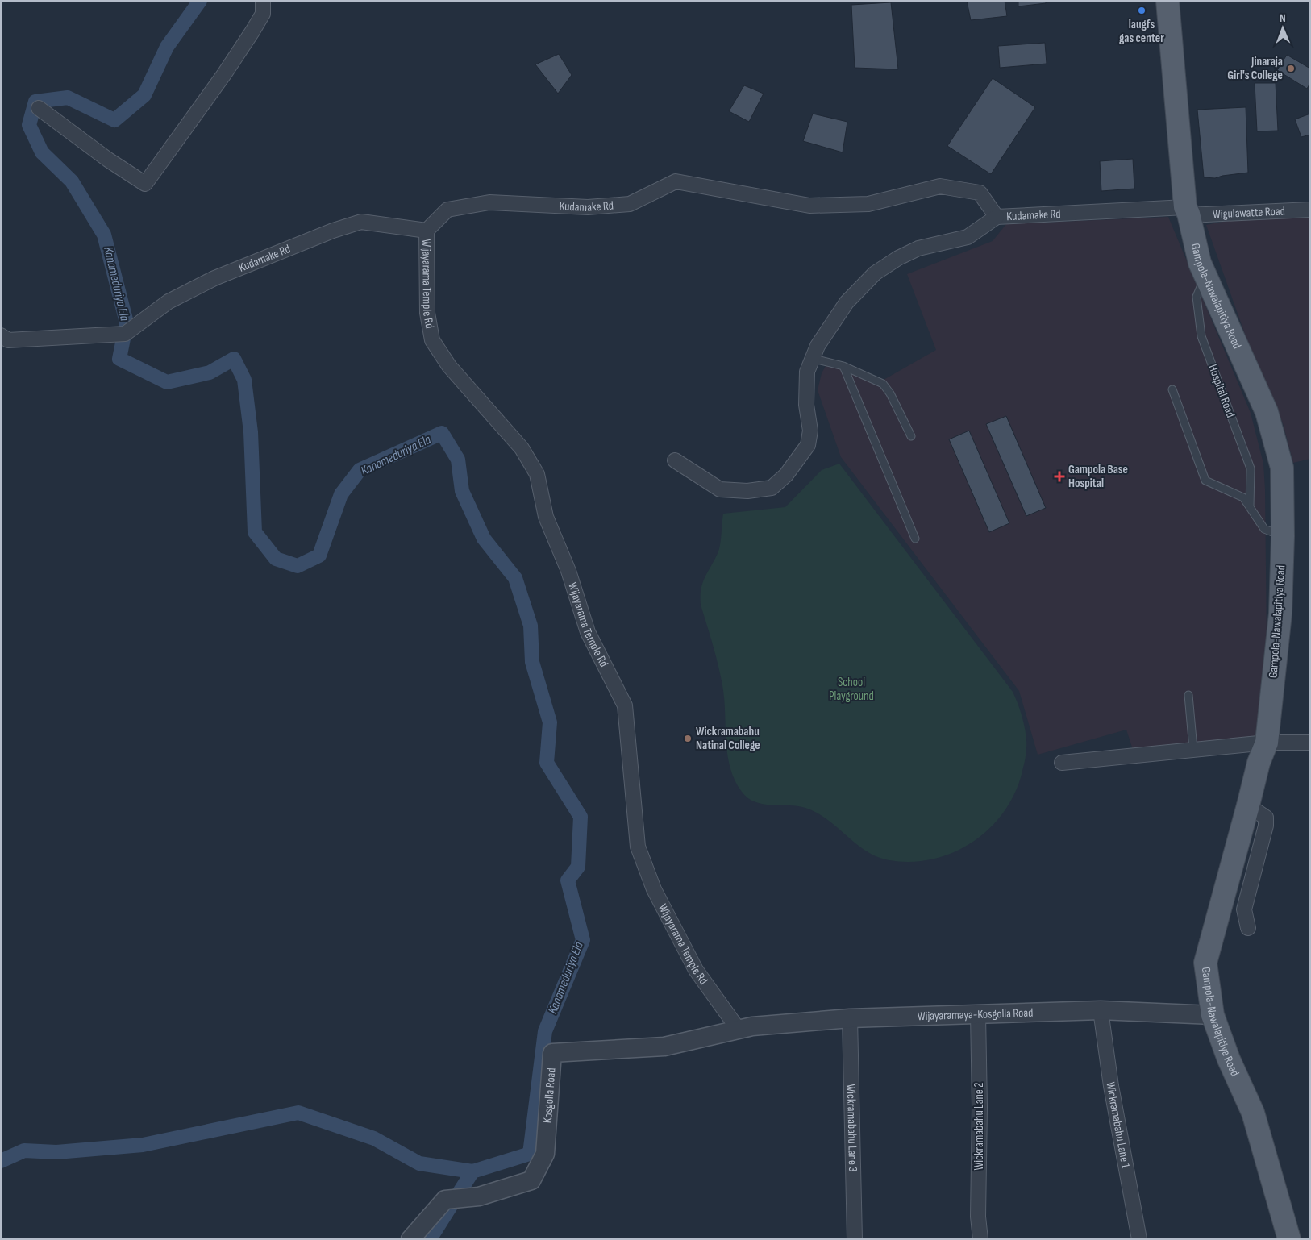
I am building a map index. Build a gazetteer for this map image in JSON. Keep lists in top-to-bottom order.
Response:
{
  "streets": {
    "main road": ["Gampola-Nawalapitiya Road"],
    "street": [
      "Kudamake Rd",
      "Wigulawatte Road",
      "Wijayarama Temple Rd",
      "Wijayaramaya-Kosgolla Road",
      "Kosgolla Road",
      "Wickramabahu Lane 1",
      "Wickramabahu Lane 2",
      "Wickramabahu Lane 3"
    ],
    "lane": ["Hospital Road"]
  },
  "crossings": [
    ["Kudamake Rd", "Wigulawatte Road"],
    ["Kudamake Rd", "Wijayarama Temple Rd"],
    ["Kudamake Rd", "Gampola-Nawalapitiya Road"],
    ["Wigulawatte Road", "Gampola-Nawalapitiya Road"],
    ["Wijayarama Temple Rd", "Wijayaramaya-Kosgolla Road"],
    ["Wijayarama Temple Rd", "Kosgolla Road"],
    ["Gampola-Nawalapitiya Road", "Hospital Road"],
    ["Gampola-Nawalapitiya Road", "Wijayaramaya-Kosgolla Road"],
    ["Wijayaramaya-Kosgolla Road", "Kosgolla Road"],
    ["Wijayaramaya-Kosgolla Road", "Wickramabahu Lane 1"],
    ["Wijayaramaya-Kosgolla Road", "Wickramabahu Lane 2"],
    ["Wijayaramaya-Kosgolla Road", "Wickramabahu Lane 3"]
  ],
  "water": ["Kanameduriya Ela"],
  "parks": ["School Playground"],
  "places": {
    "other": ["laugfs gas center", "Jinaraja Girl's College", "Wickramabahu Natinal College"],
    "health": ["Gampola Base Hospital"]
  },
  "north": "top"
}
